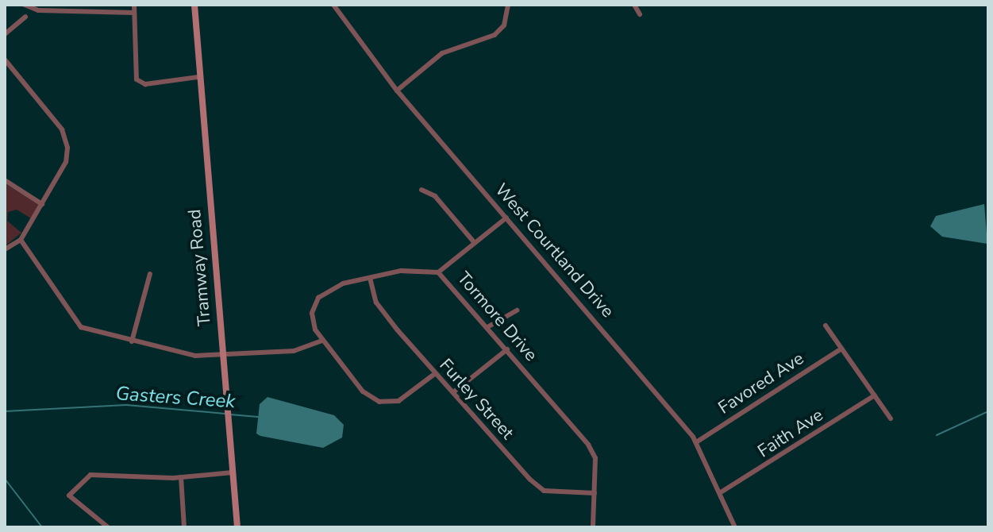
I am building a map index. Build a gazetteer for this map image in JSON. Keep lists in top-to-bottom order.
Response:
{
  "streets": {
    "main road": ["Tramway Road"],
    "street": [
      "West Courtland Drive",
      "Tormore Drive",
      "Favored Ave",
      "Furley Street",
      "Faith Ave"
    ]
  },
  "crossings": [
    ["West Courtland Drive", "Favored Ave"],
    ["West Courtland Drive", "Faith Ave"],
    ["Tormore Drive", "Furley Street"]
  ],
  "water": ["Gasters Creek"]
}
